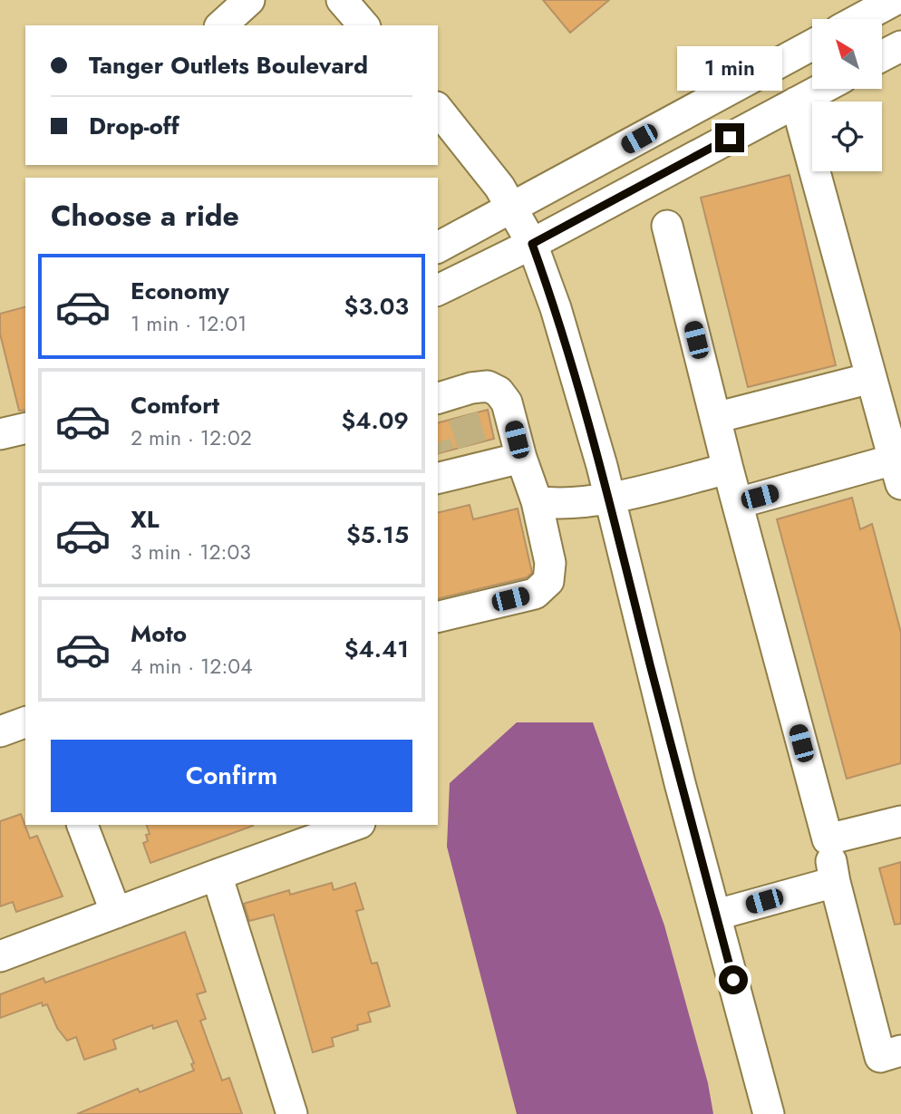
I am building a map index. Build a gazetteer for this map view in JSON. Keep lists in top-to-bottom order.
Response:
{
  "north": "top left",
  "page": {
    "banner": ["Tanger Outlets Boulevard", "Drop-off"],
    "bubble": "1 min",
    "heading": "Choose a ride",
    "list": [
      {
        "name": "Economy",
        "note": "1 min · 12:01",
        "value": "$3.03"
      },
      {
        "name": "Comfort",
        "note": "2 min · 12:02",
        "value": "$4.09"
      },
      {
        "name": "XL",
        "note": "3 min · 12:03",
        "value": "$5.15"
      },
      {
        "name": "Moto",
        "note": "4 min · 12:04",
        "value": "$4.41"
      }
    ],
    "buttons": "Confirm"
  }
}
